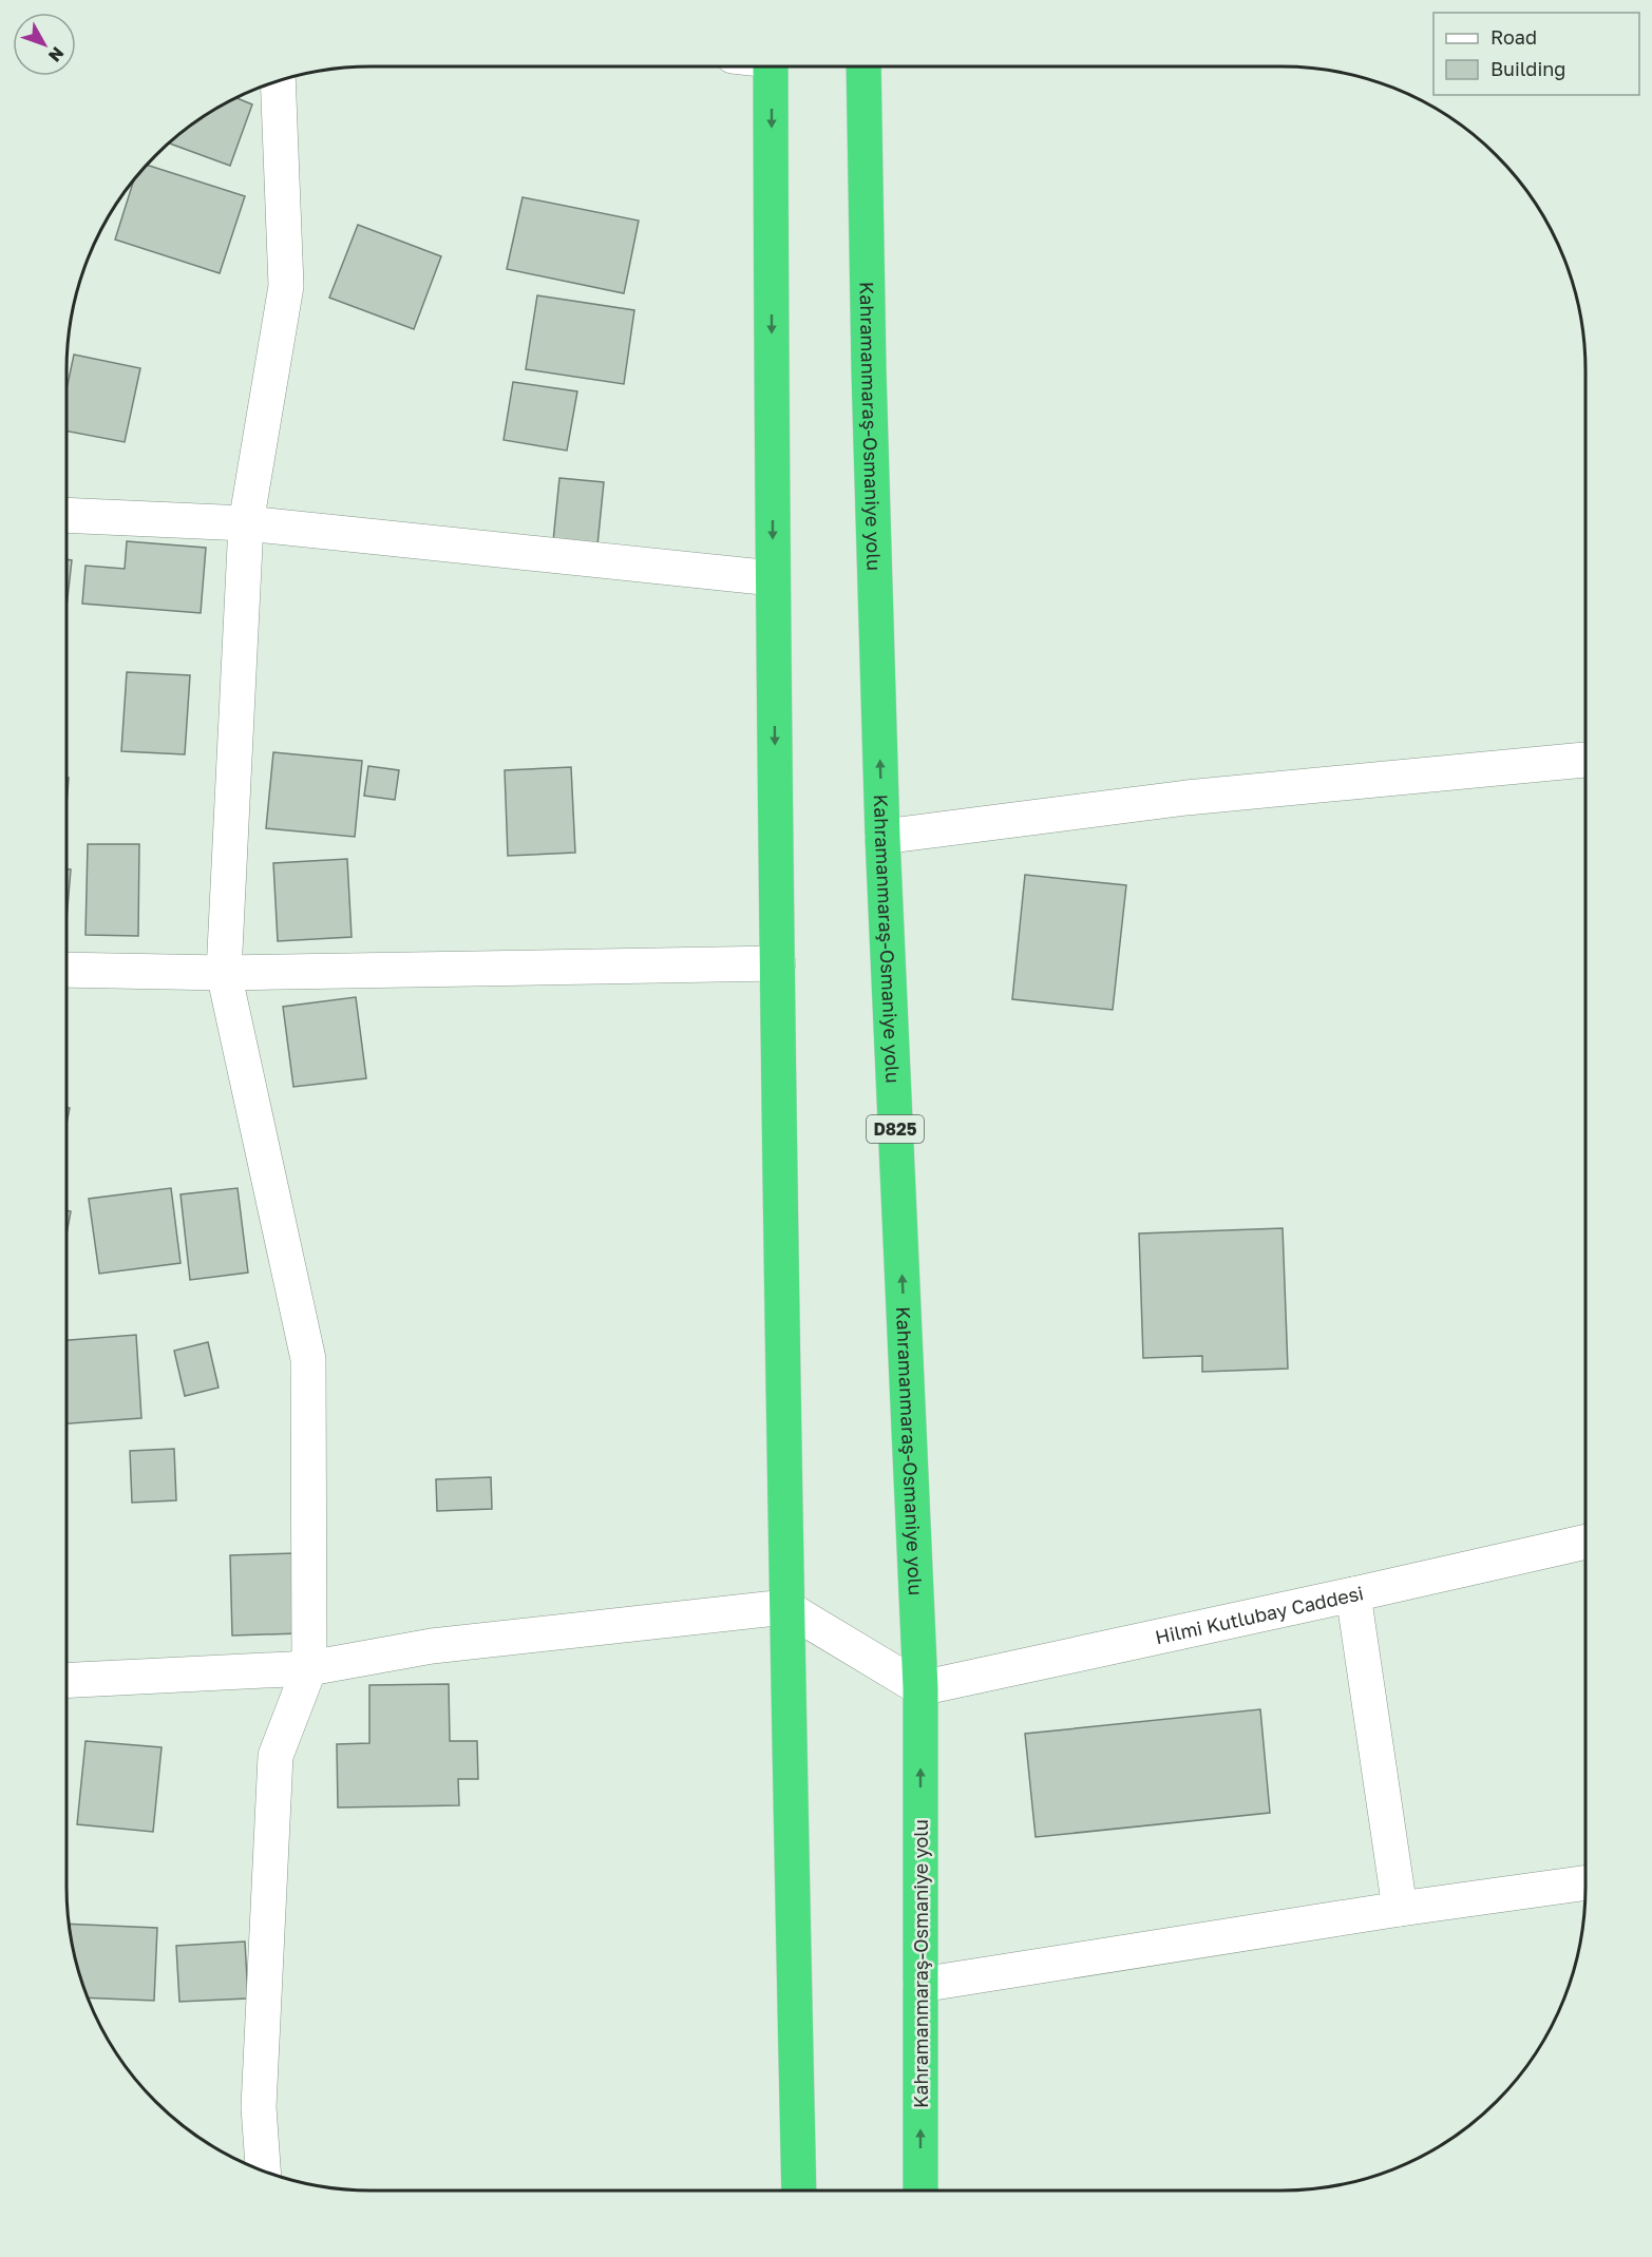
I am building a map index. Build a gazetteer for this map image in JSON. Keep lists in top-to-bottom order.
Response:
{
  "streets": {
    "highway": ["Kahramanmaraş-Osmaniye yolu", "D825"],
    "street": ["Hilmi Kutlubay Caddesi"]
  },
  "crossings": [
    ["Kahramanmaraş-Osmaniye yolu", "Hilmi Kutlubay Caddesi"]
  ],
  "legend": ["Road", "Building"],
  "north": "bottom right"
}
